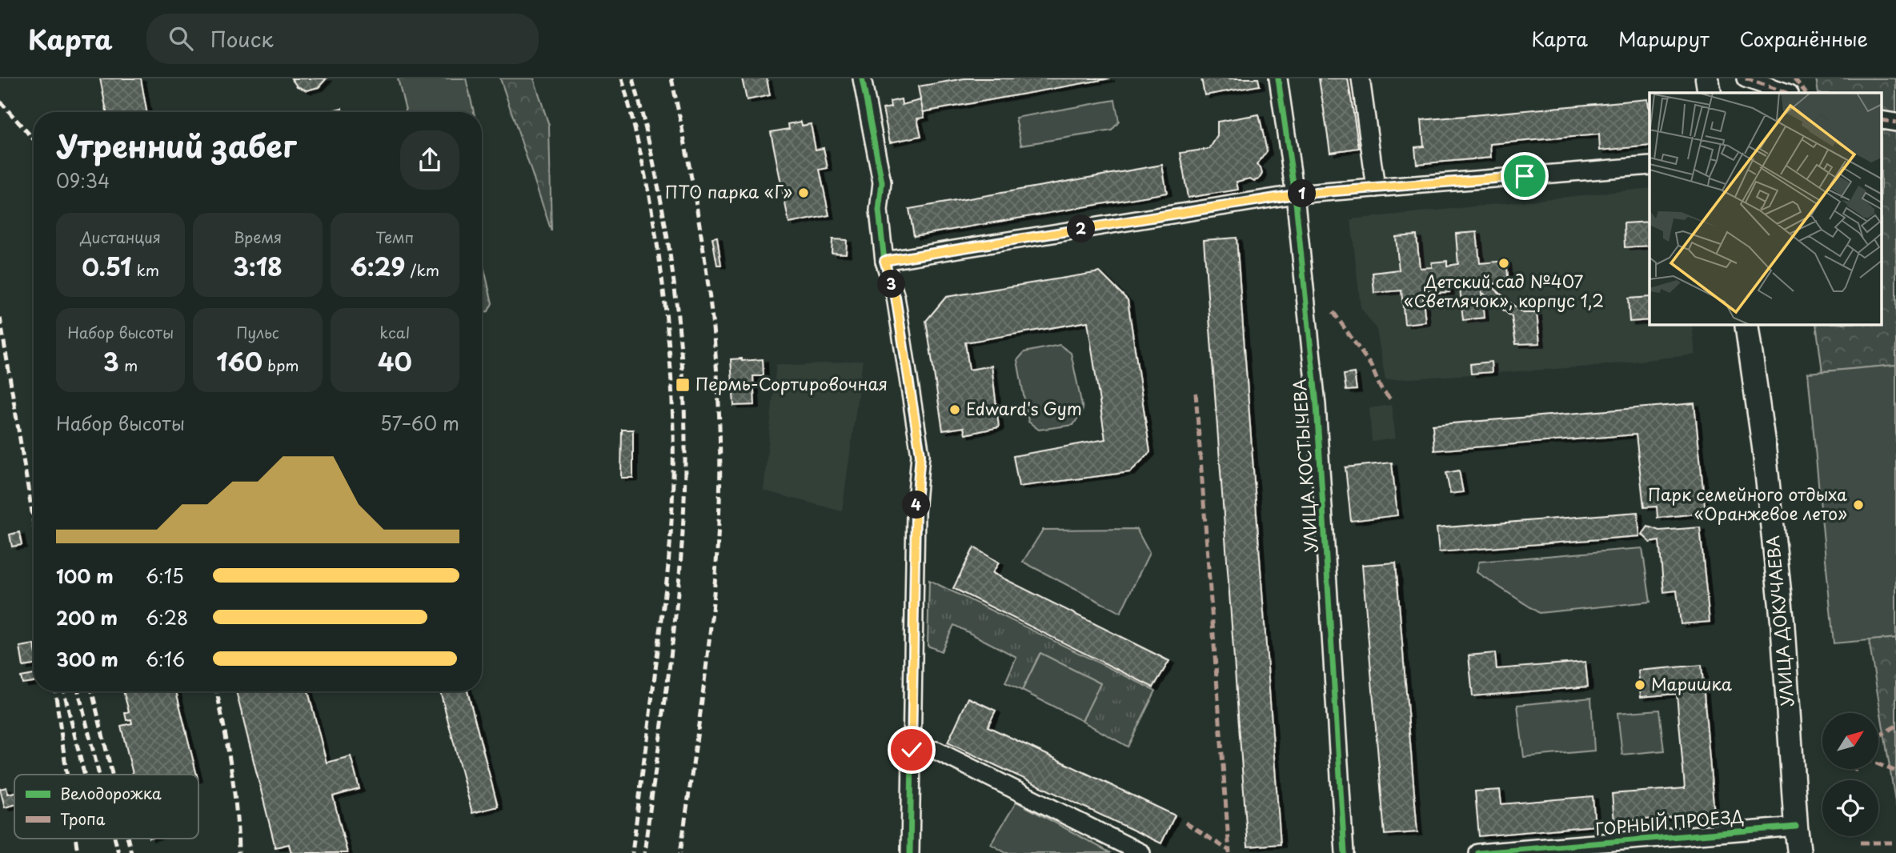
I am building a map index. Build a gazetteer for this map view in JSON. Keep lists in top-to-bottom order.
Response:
{
  "streets": {
    "main road": ["УЛИЦА ДОКУЧАЕВА"],
    "street": ["УЛИЦА КОСТЫЧЕВА", "ГОРНЫЙ ПРОЕЗД"]
  },
  "crossings": [
    ["УЛИЦА ДОКУЧАЕВА", "ГОРНЫЙ ПРОЕЗД"]
  ],
  "places": {
    "other": [
      "ПТО парка «Г»",
      "Детский сад №407 «Светлячок», корпус 1,2",
      "Edward's Gym",
      "Парк семейного отдыха «Оранжевое лето»",
      "Маришка"
    ],
    "transit": ["Пермь-Сортировочная"]
  },
  "legend": ["Велодорожка", "Тропа"],
  "north": "top right",
  "page": {
    "header": "Карта",
    "search": "Поиск",
    "nav": ["Карта", "Маршрут", "Сохранённые"],
    "heading": ["Утренний забег", "09:34"],
    "pins": [
      "1",
      "2",
      "3",
      "4"
    ],
    "stats": [
      ["Дистанция", "0.51 km"],
      ["Время", "3:18"],
      ["Темп", "6:29 /km"],
      ["Набор высоты", "3 m"],
      ["Пульс", "160 bpm"],
      ["kcal", "40"]
    ],
    "chart": ["Набор высоты", "57–60 m"],
    "list": [
      {
        "name": "100 m",
        "note": "6:15"
      },
      {
        "name": "200 m",
        "note": "6:28"
      },
      {
        "name": "300 m",
        "note": "6:16"
      }
    ]
  }
}
